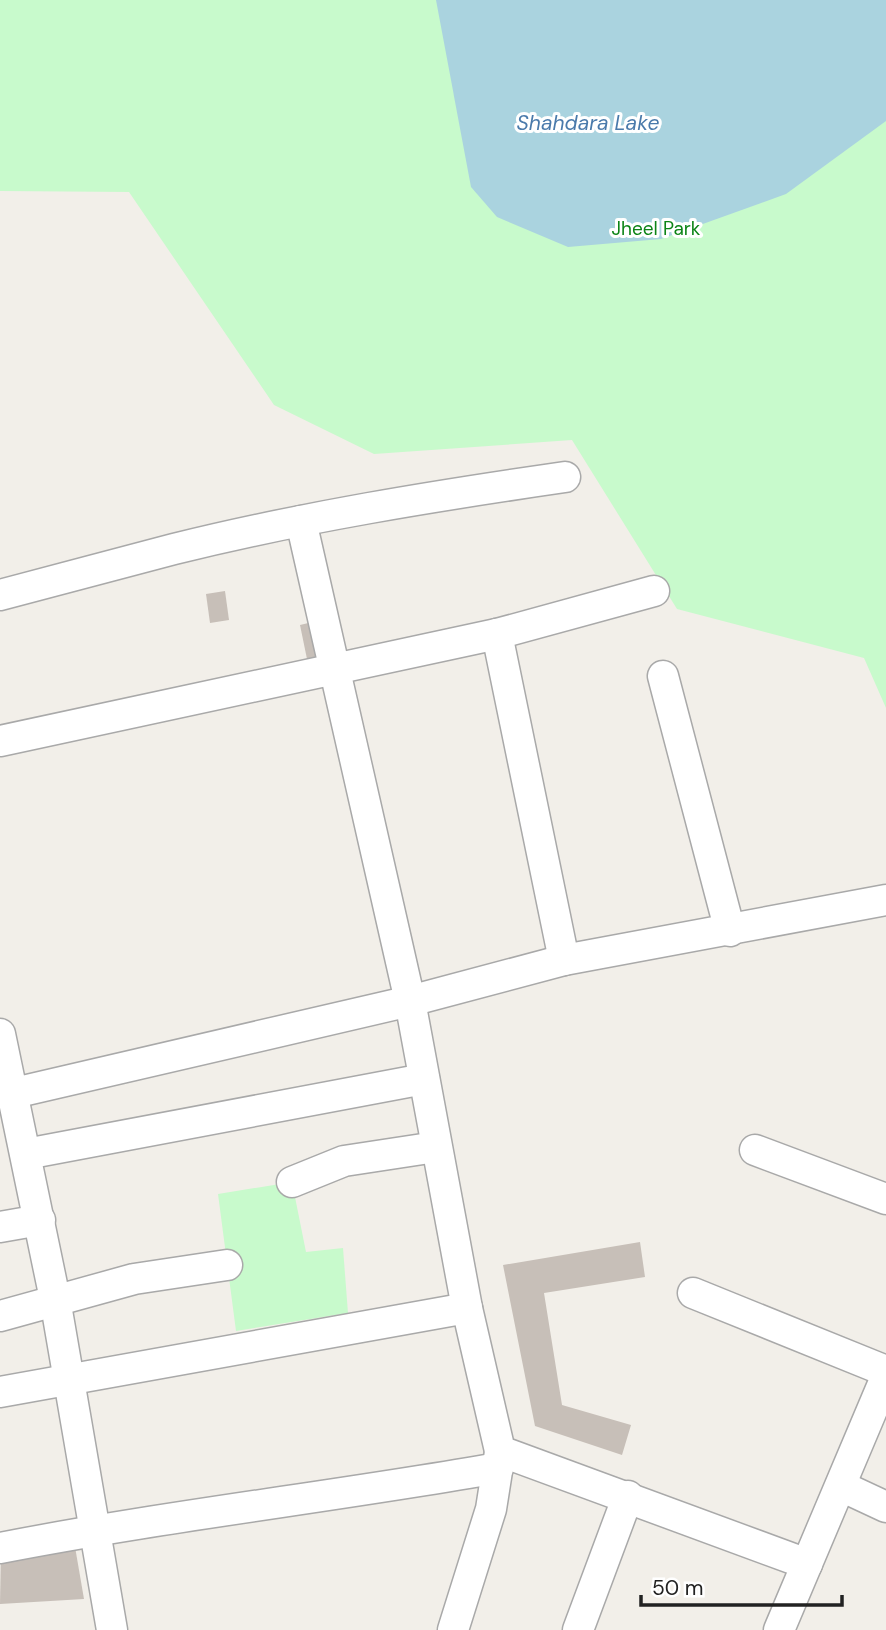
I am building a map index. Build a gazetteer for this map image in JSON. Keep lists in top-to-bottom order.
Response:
{
  "water": ["Shahdara Lake"],
  "parks": ["Jheel Park"],
  "scale_bar": "50 m"
}
